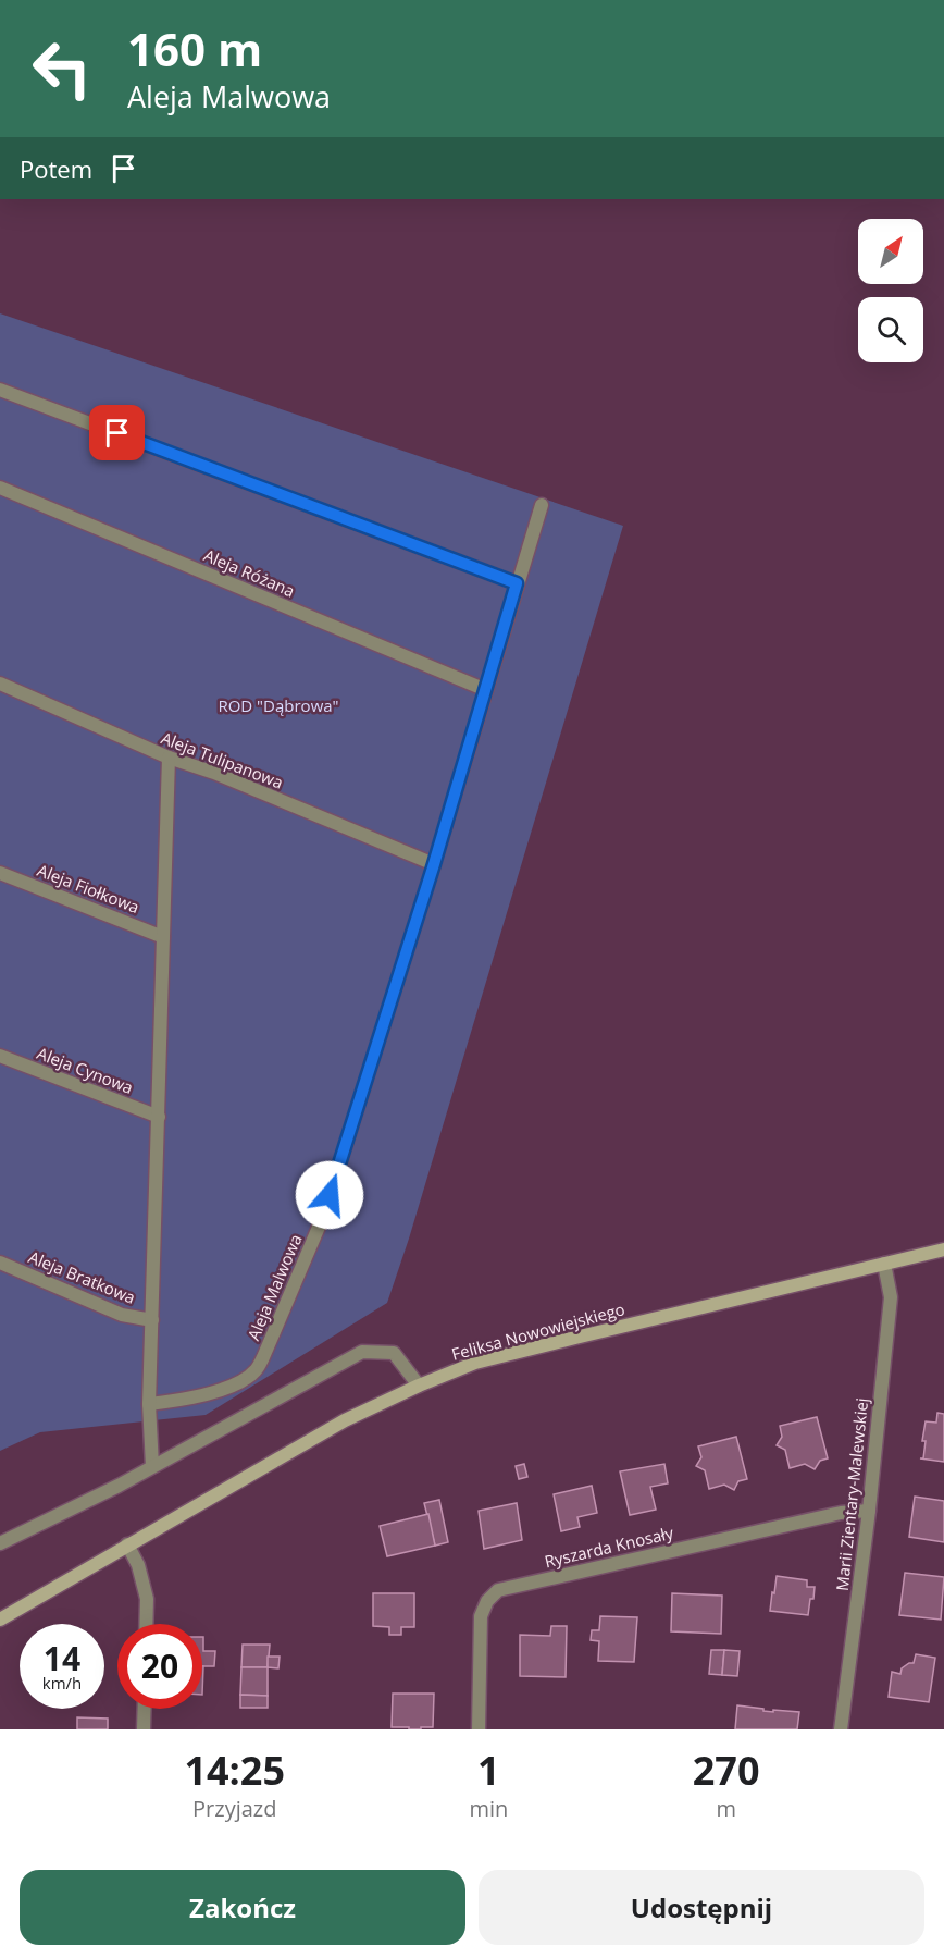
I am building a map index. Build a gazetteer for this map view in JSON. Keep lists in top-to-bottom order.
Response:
{
  "streets": {
    "street": [
      "Aleja Różana",
      "Aleja Tulipanowa",
      "Aleja Fiołkowa",
      "Aleja Cynowa",
      "Aleja Bratkowa",
      "Aleja Malwowa",
      "Feliksa Nowowiejskiego",
      "Marii Zientary-Malewskiej",
      "Ryszarda Knosały"
    ]
  },
  "crossings": [
    ["Aleja Różana", "Aleja Malwowa"],
    ["Aleja Tulipanowa", "Aleja Malwowa"],
    ["Feliksa Nowowiejskiego", "Marii Zientary-Malewskiej"],
    ["Marii Zientary-Malewskiej", "Ryszarda Knosały"]
  ],
  "parks": ["ROD \"Dąbrowa\""],
  "north": "top right",
  "page": {
    "turn": ["160 m", "Aleja Malwowa"],
    "then": "Potem",
    "speed": "14 km/h",
    "limit": "20",
    "eta": [
      "14:25",
      "Przyjazd",
      "1",
      "min",
      "270",
      "m"
    ],
    "buttons": ["Zakończ", "Udostępnij"]
  }
}
